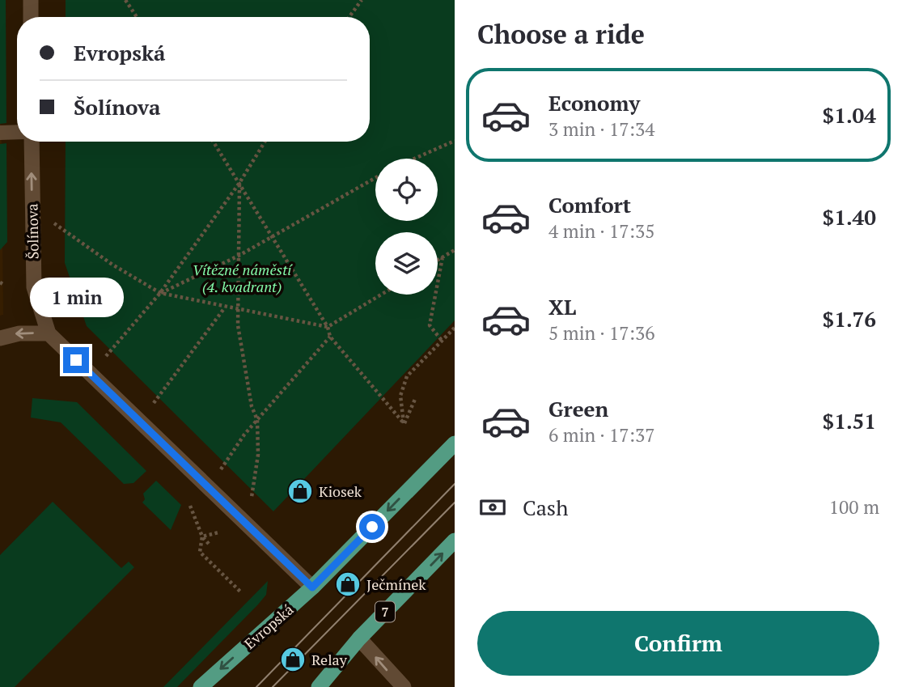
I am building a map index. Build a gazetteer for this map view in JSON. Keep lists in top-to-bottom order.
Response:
{
  "streets": {
    "main road": ["7", "Evropská"],
    "street": ["Šolínova"]
  },
  "crossings": [
    ["Šolínova", "Evropská"]
  ],
  "parks": ["Vítězné náměstí (4. kvadrant)"],
  "places": {
    "shop": ["Kiosek", "Ječmínek", "Relay"]
  },
  "page": {
    "heading": "Choose a ride",
    "banner": ["Evropská", "Šolínova"],
    "list": [
      {
        "name": "Economy",
        "note": "3 min · 17:34",
        "value": "$1.04"
      },
      {
        "name": "Comfort",
        "note": "4 min · 17:35",
        "value": "$1.40"
      },
      {
        "name": "XL",
        "note": "5 min · 17:36",
        "value": "$1.76"
      },
      {
        "name": "Green",
        "note": "6 min · 17:37",
        "value": "$1.51"
      }
    ],
    "bubble": "1 min",
    "pay": ["Cash", "100 m"],
    "buttons": "Confirm"
  }
}
